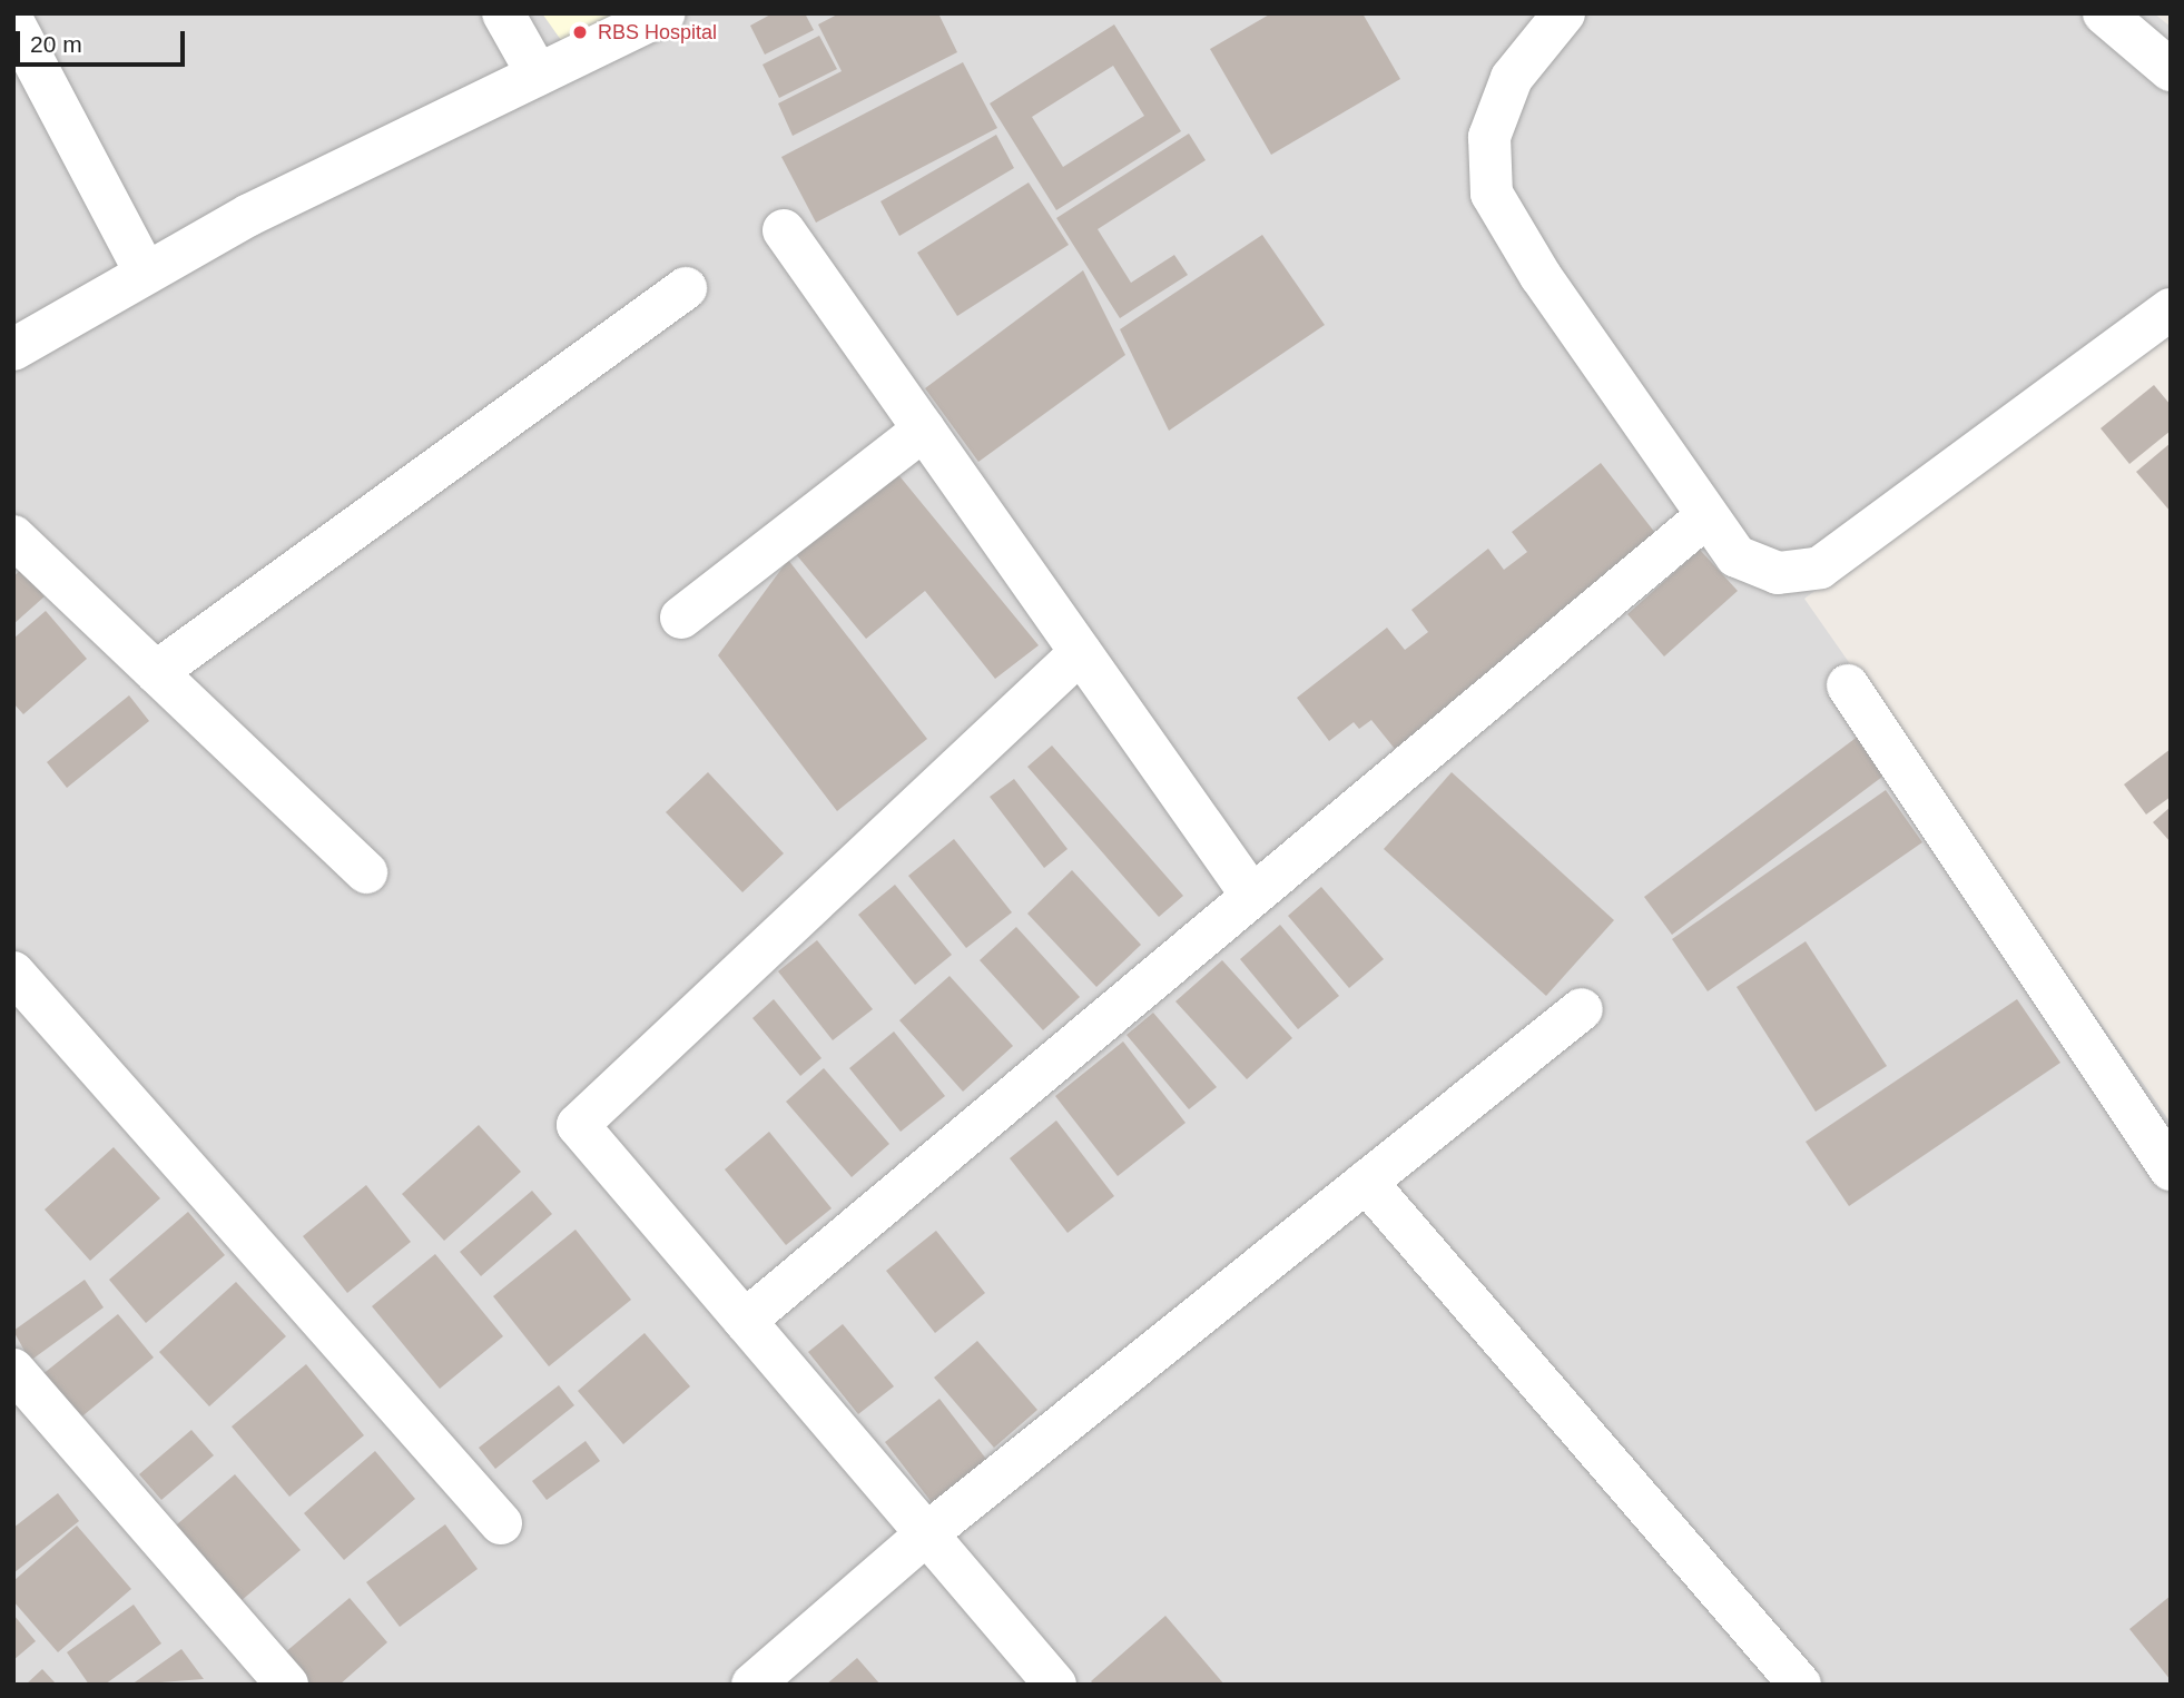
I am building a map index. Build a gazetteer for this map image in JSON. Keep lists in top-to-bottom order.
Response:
{
  "places": ["RBS Hospital"],
  "scale_bar": "20 m"
}
